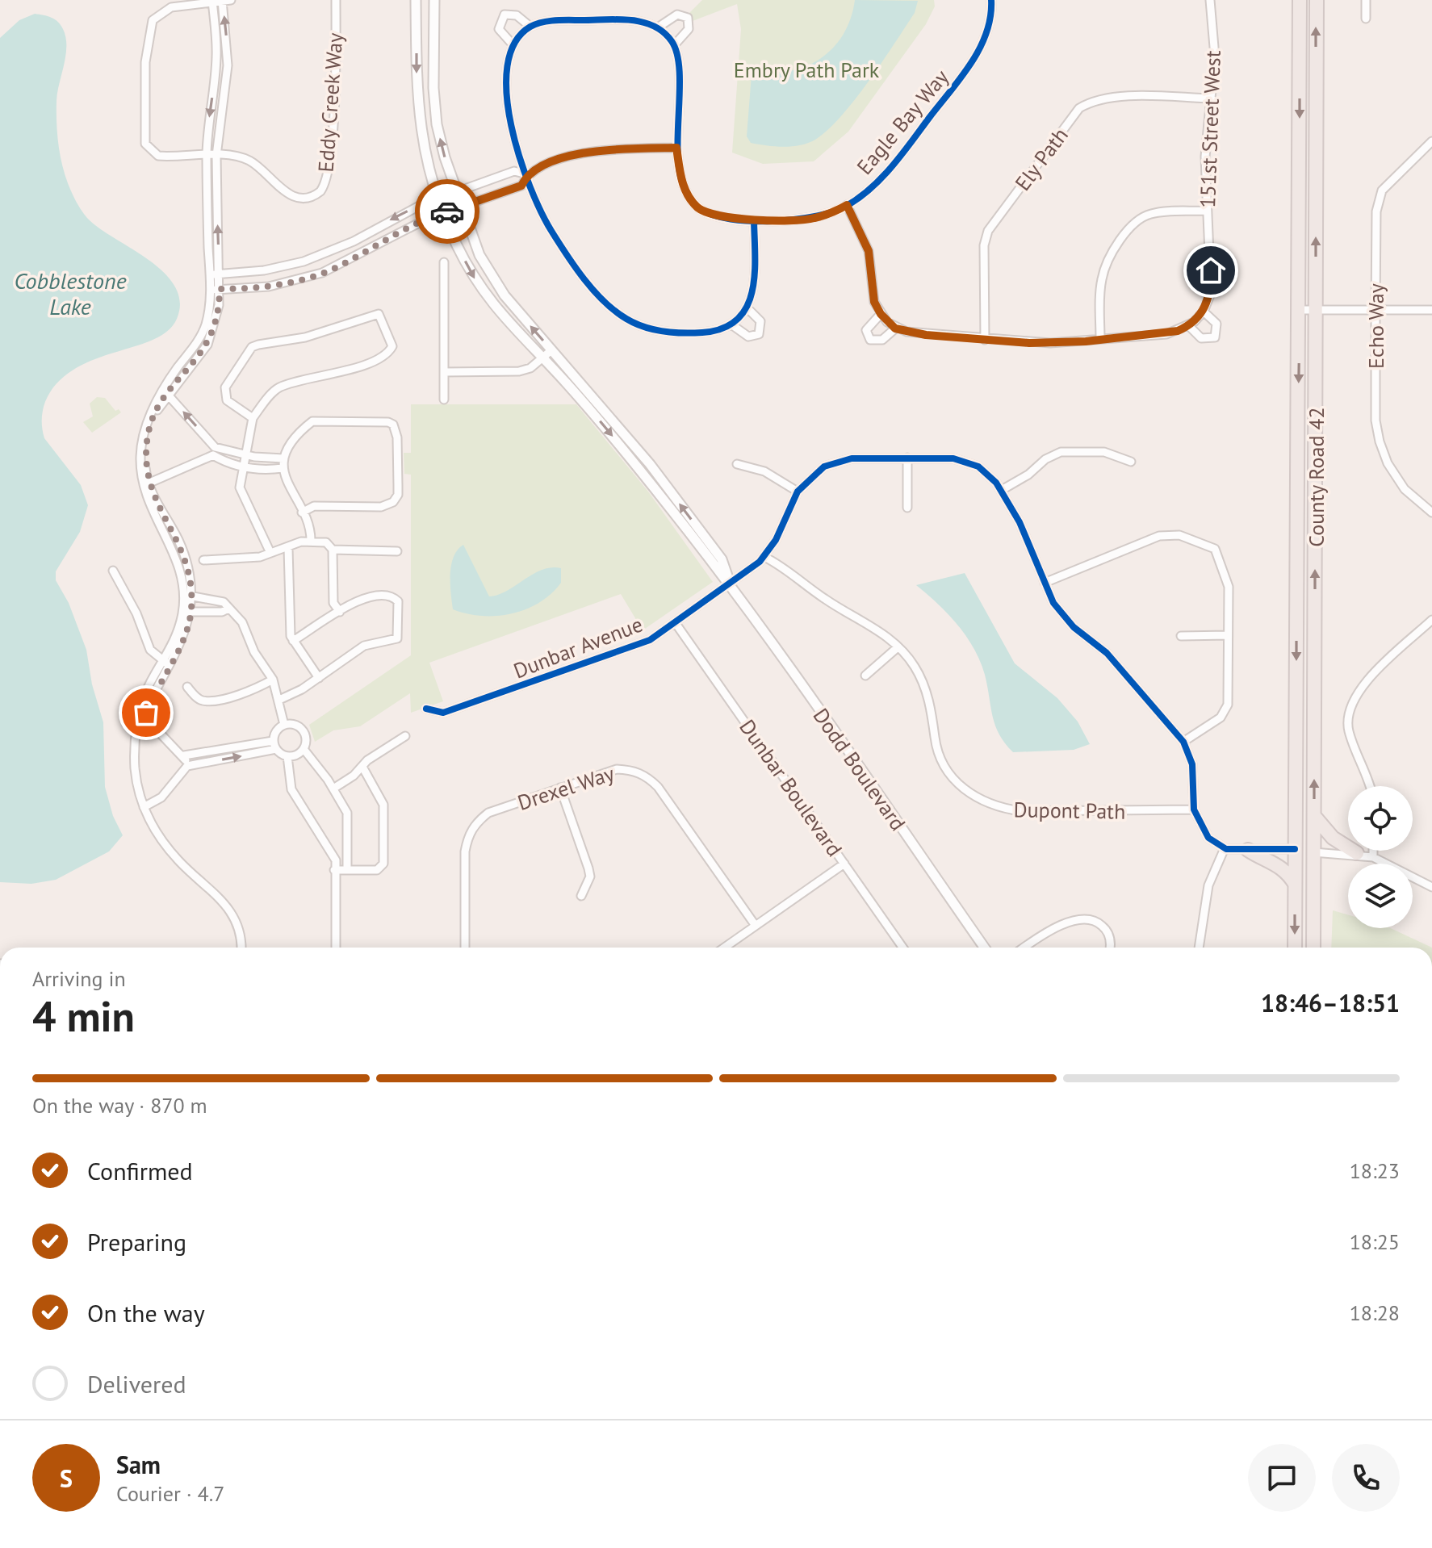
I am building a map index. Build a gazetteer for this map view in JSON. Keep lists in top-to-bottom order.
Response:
{
  "streets": {
    "highway": ["County Road 42"],
    "street": [
      "Eddy Creek Way",
      "Eagle Bay Way",
      "151st Street West",
      "Ely Path",
      "Echo Way",
      "Dunbar Avenue",
      "Dodd Boulevard",
      "Drexel Way",
      "Dunbar Boulevard",
      "Dupont Path"
    ]
  },
  "crossings": [
    ["151st Street West", "Ely Path"],
    ["Dunbar Avenue", "Dodd Boulevard"],
    ["Dunbar Avenue", "Dunbar Boulevard"],
    ["Dunbar Avenue", "Dupont Path"]
  ],
  "water": ["Cobblestone Lake"],
  "parks": ["Embry Path Park"],
  "page": {
    "heading": ["4 min", "Arriving in", "18:46–18:51"],
    "panel": ["Sam", "Courier · 4.7"],
    "bar": "On the way · 870 m",
    "list": [
      ["Confirmed", "18:23"],
      ["Preparing", "18:25"],
      ["On the way", "18:28"],
      "Delivered"
    ],
    "round": "S"
  }
}
